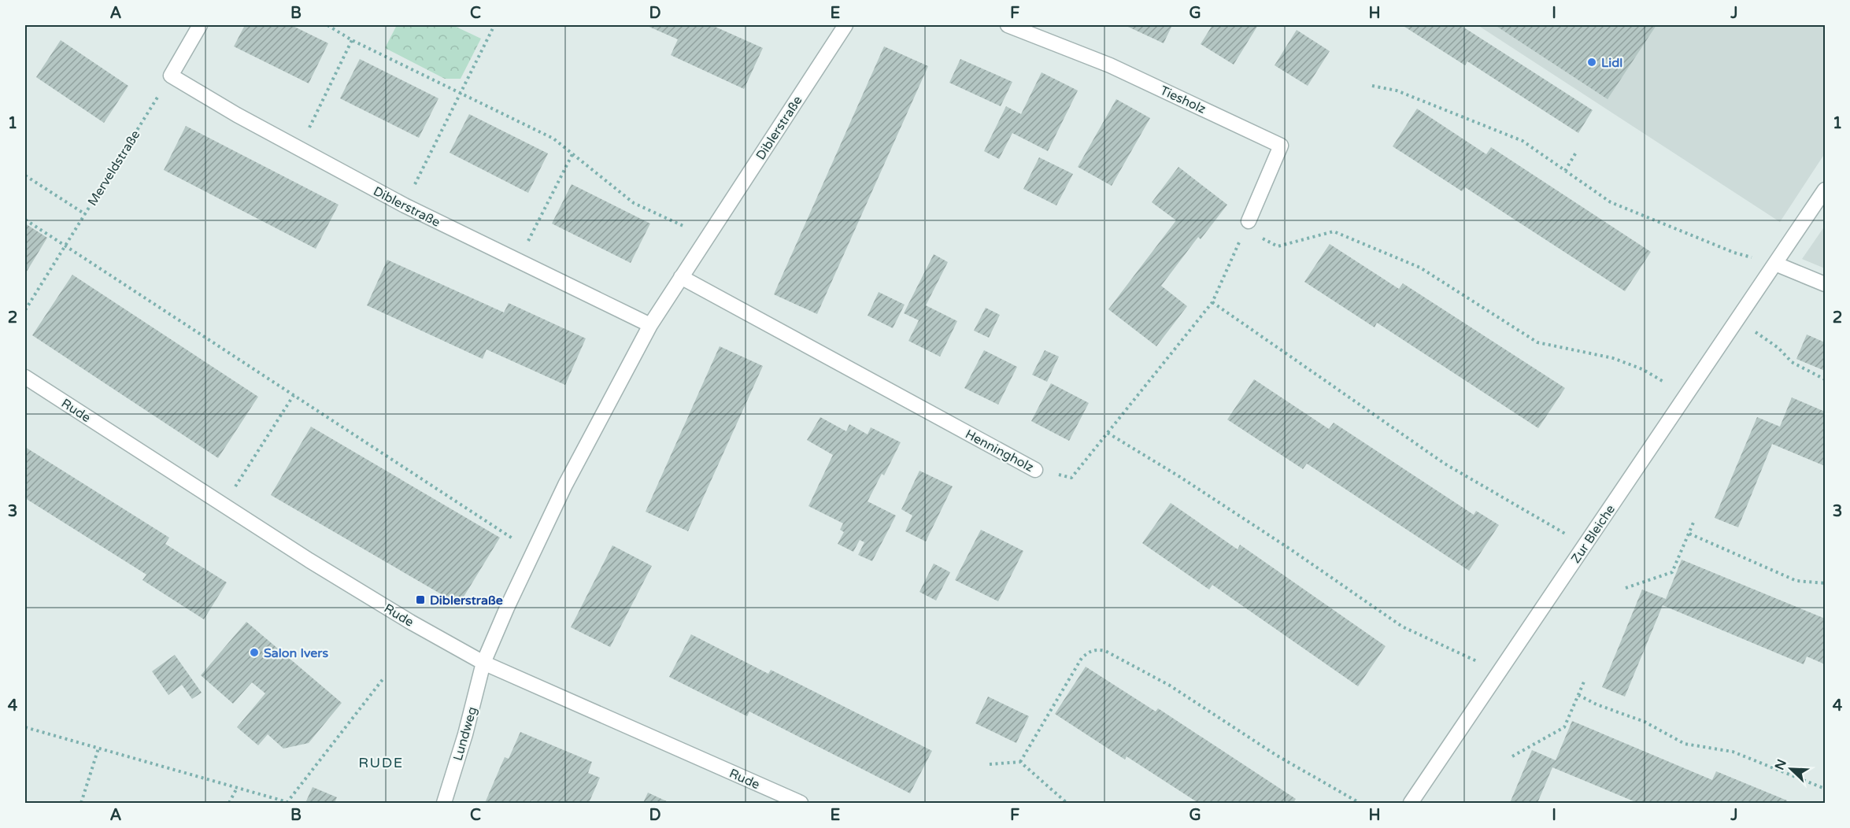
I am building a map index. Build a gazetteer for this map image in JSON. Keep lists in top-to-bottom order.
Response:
{
  "streets": {
    "street": [
      "Tiesholz",
      "Diblerstraße",
      "Rude",
      "Henningholz",
      "Zur Bleiche",
      "Lundweg"
    ],
    "path": ["Merveldstraße"]
  },
  "crossings": [
    ["Tiesholz", "Henningholz"],
    ["Diblerstraße", "Merveldstraße"],
    ["Diblerstraße", "Rude"],
    ["Diblerstraße", "Henningholz"],
    ["Diblerstraße", "Lundweg"],
    ["Rude", "Lundweg"]
  ],
  "districts": ["RUDE"],
  "places": {
    "other": ["Lidl", "Salon Ivers"],
    "transit": ["Diblerstraße"]
  },
  "north": "top left",
  "grid": {
    "columns": [
      "A",
      "B",
      "C",
      "D",
      "E",
      "F",
      "G",
      "H",
      "I",
      "J"
    ],
    "rows": [
      "1",
      "2",
      "3",
      "4"
    ]
  }
}
